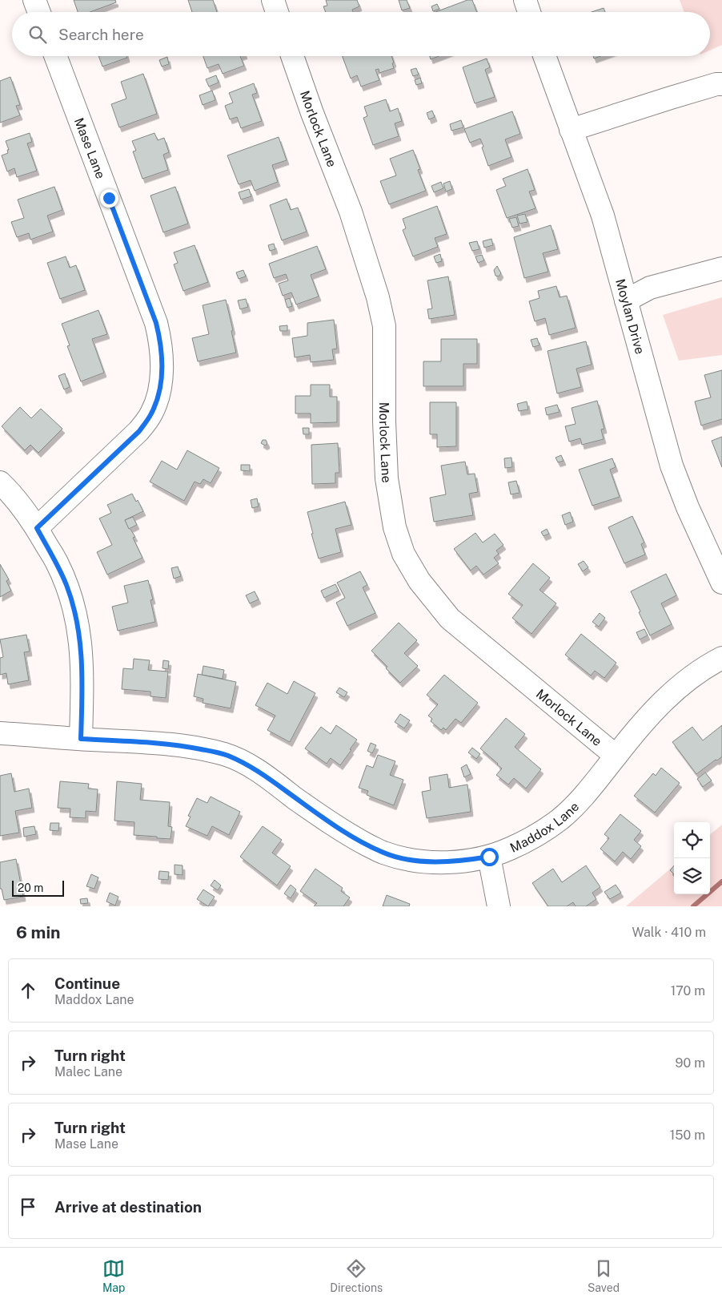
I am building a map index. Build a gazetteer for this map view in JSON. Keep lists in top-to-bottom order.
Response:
{
  "streets": {
    "street": [
      "Morlock Lane",
      "Mase Lane",
      "Moylan Drive",
      "Maddox Lane"
    ]
  },
  "crossings": [
    ["Morlock Lane", "Maddox Lane"]
  ],
  "scale_bar": "20 m",
  "page": {
    "search": "Search here",
    "scale": "20 m",
    "heading": ["6 min", "Walk · 410 m"],
    "list": [
      ["Continue", "Maddox Lane", "170 m"],
      ["Turn right", "Malec Lane", "90 m"],
      ["Turn right", "Mase Lane", "150 m"],
      "Arrive at destination"
    ],
    "nav": ["Map", "Directions", "Saved"]
  }
}
